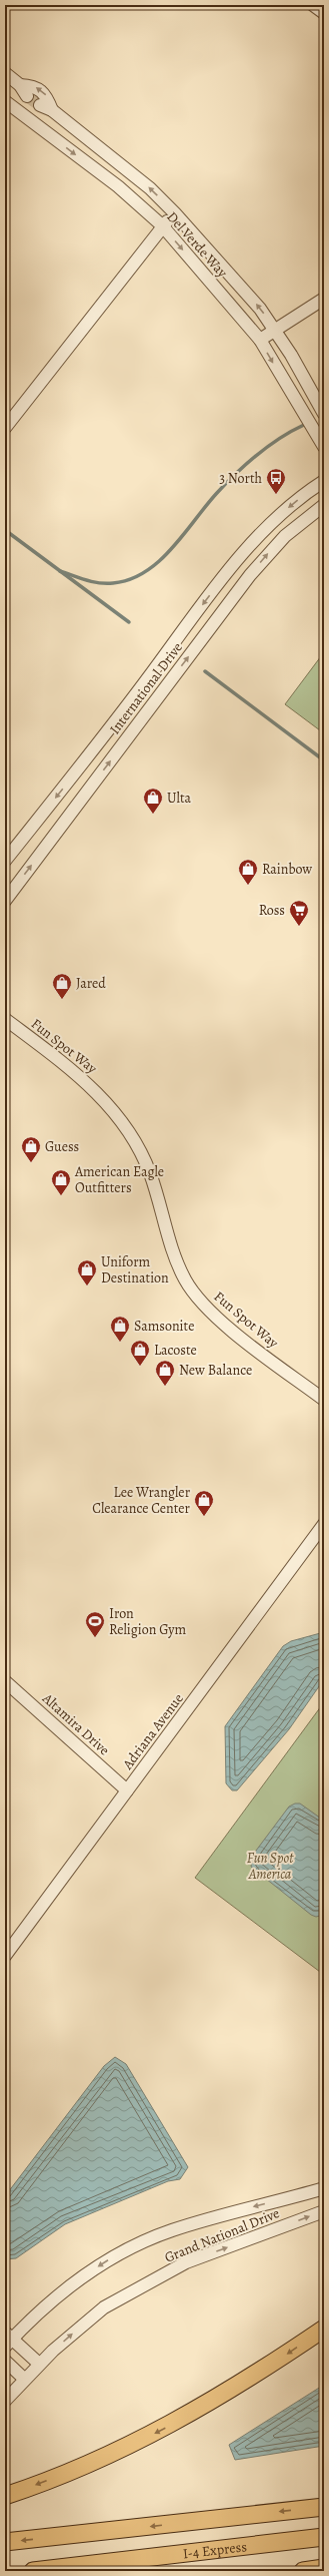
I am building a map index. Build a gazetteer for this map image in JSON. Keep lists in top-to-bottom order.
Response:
{
  "streets": {
    "highway": ["I-4 Express"],
    "street": [
      "Del Verde Way",
      "International Drive",
      "Fun Spot Way",
      "Altamira Drive",
      "Adriana Avenue",
      "Grand National Drive"
    ]
  },
  "crossings": [
    ["Altamira Drive", "Adriana Avenue"]
  ],
  "parks": ["Fun Spot America"],
  "places": {
    "bus stop": ["3 North"],
    "shop": [
      "Ulta",
      "Rainbow",
      "Jared",
      "Guess",
      "American Eagle Outfitters",
      "Uniform Destination",
      "Samsonite",
      "Lacoste",
      "New Balance",
      "Lee Wrangler Clearance Center"
    ],
    "supermarket": ["Ross"],
    "sports": ["Iron Religion Gym"]
  }
}
